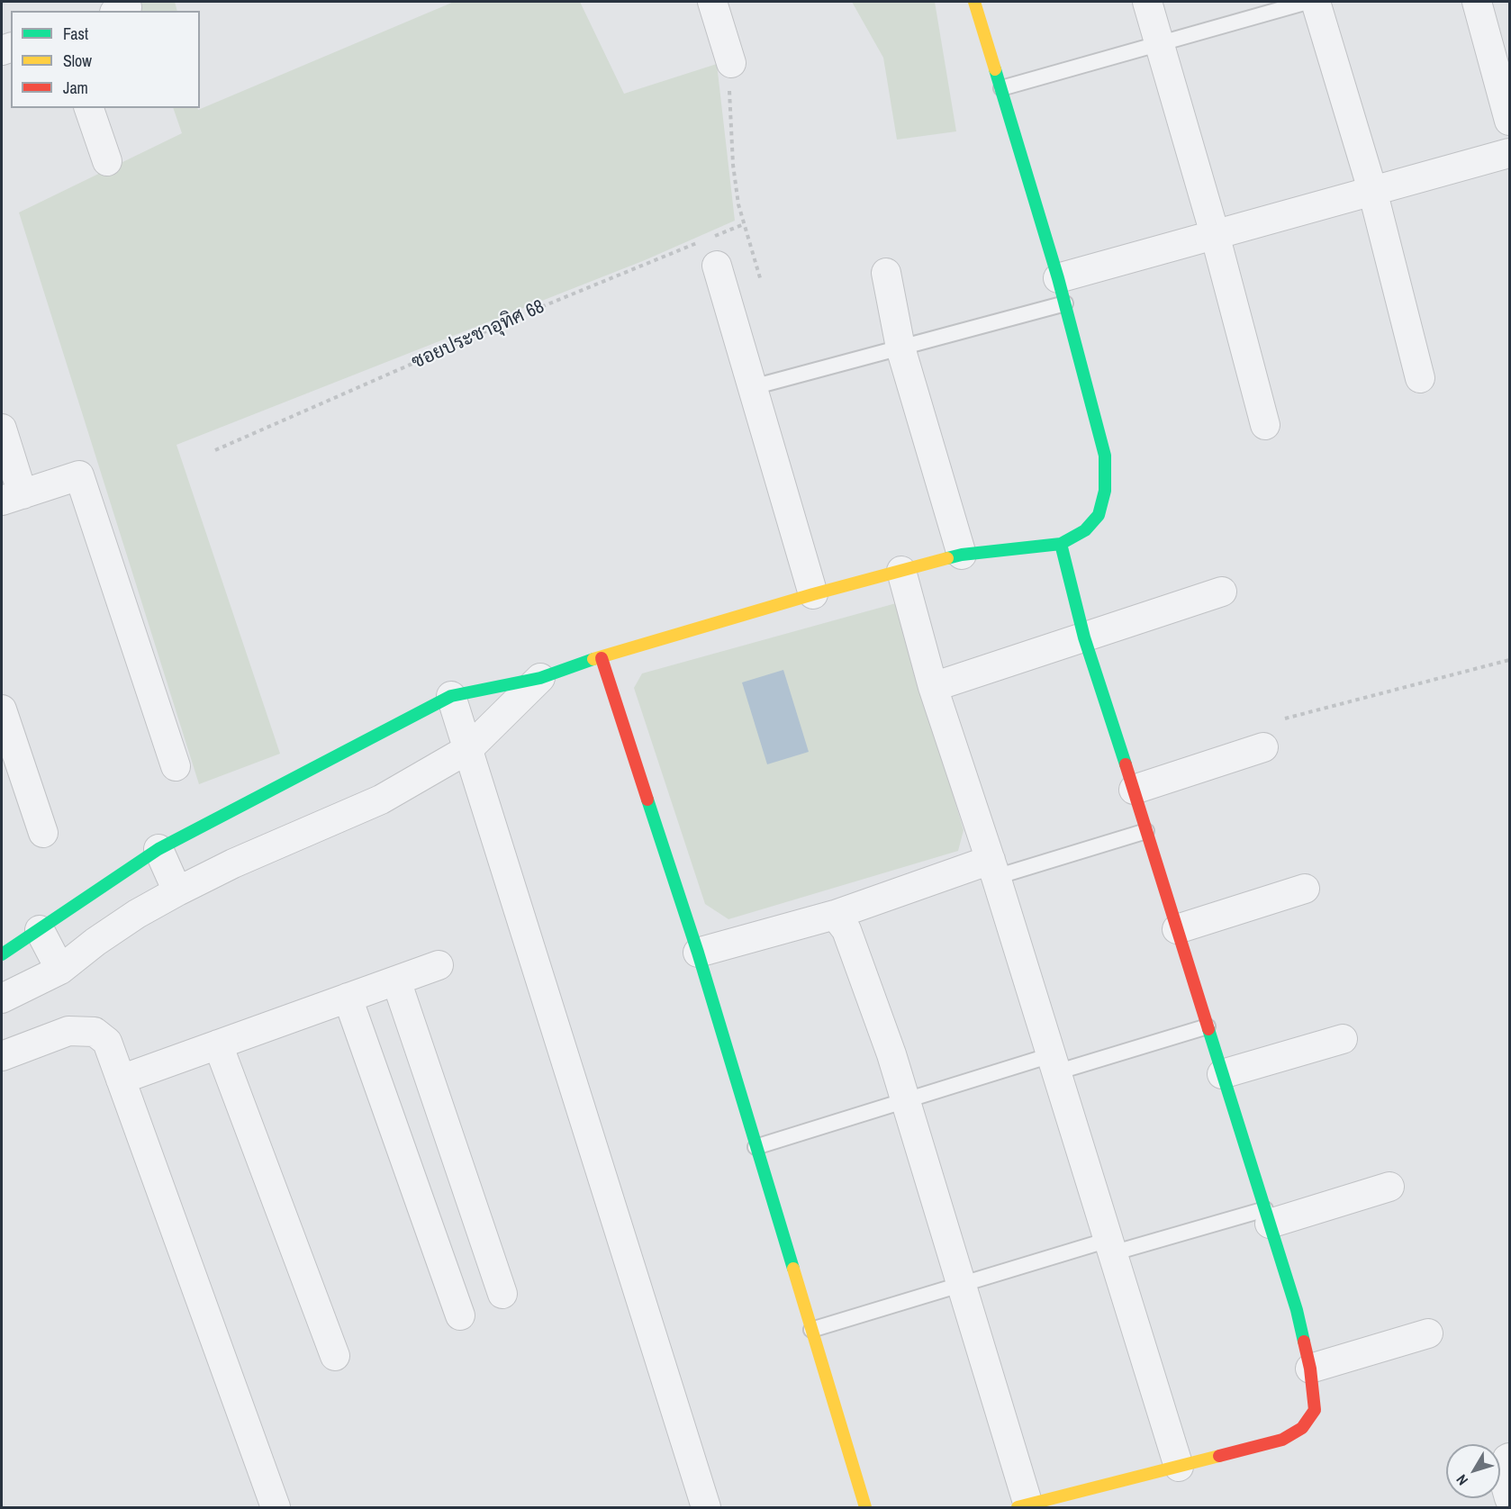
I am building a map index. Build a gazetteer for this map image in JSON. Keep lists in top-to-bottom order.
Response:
{
  "streets": {
    "path": ["ซอยประชาอุทิศ 68"]
  },
  "legend": ["Fast", "Slow", "Jam"],
  "north": "bottom left"
}
